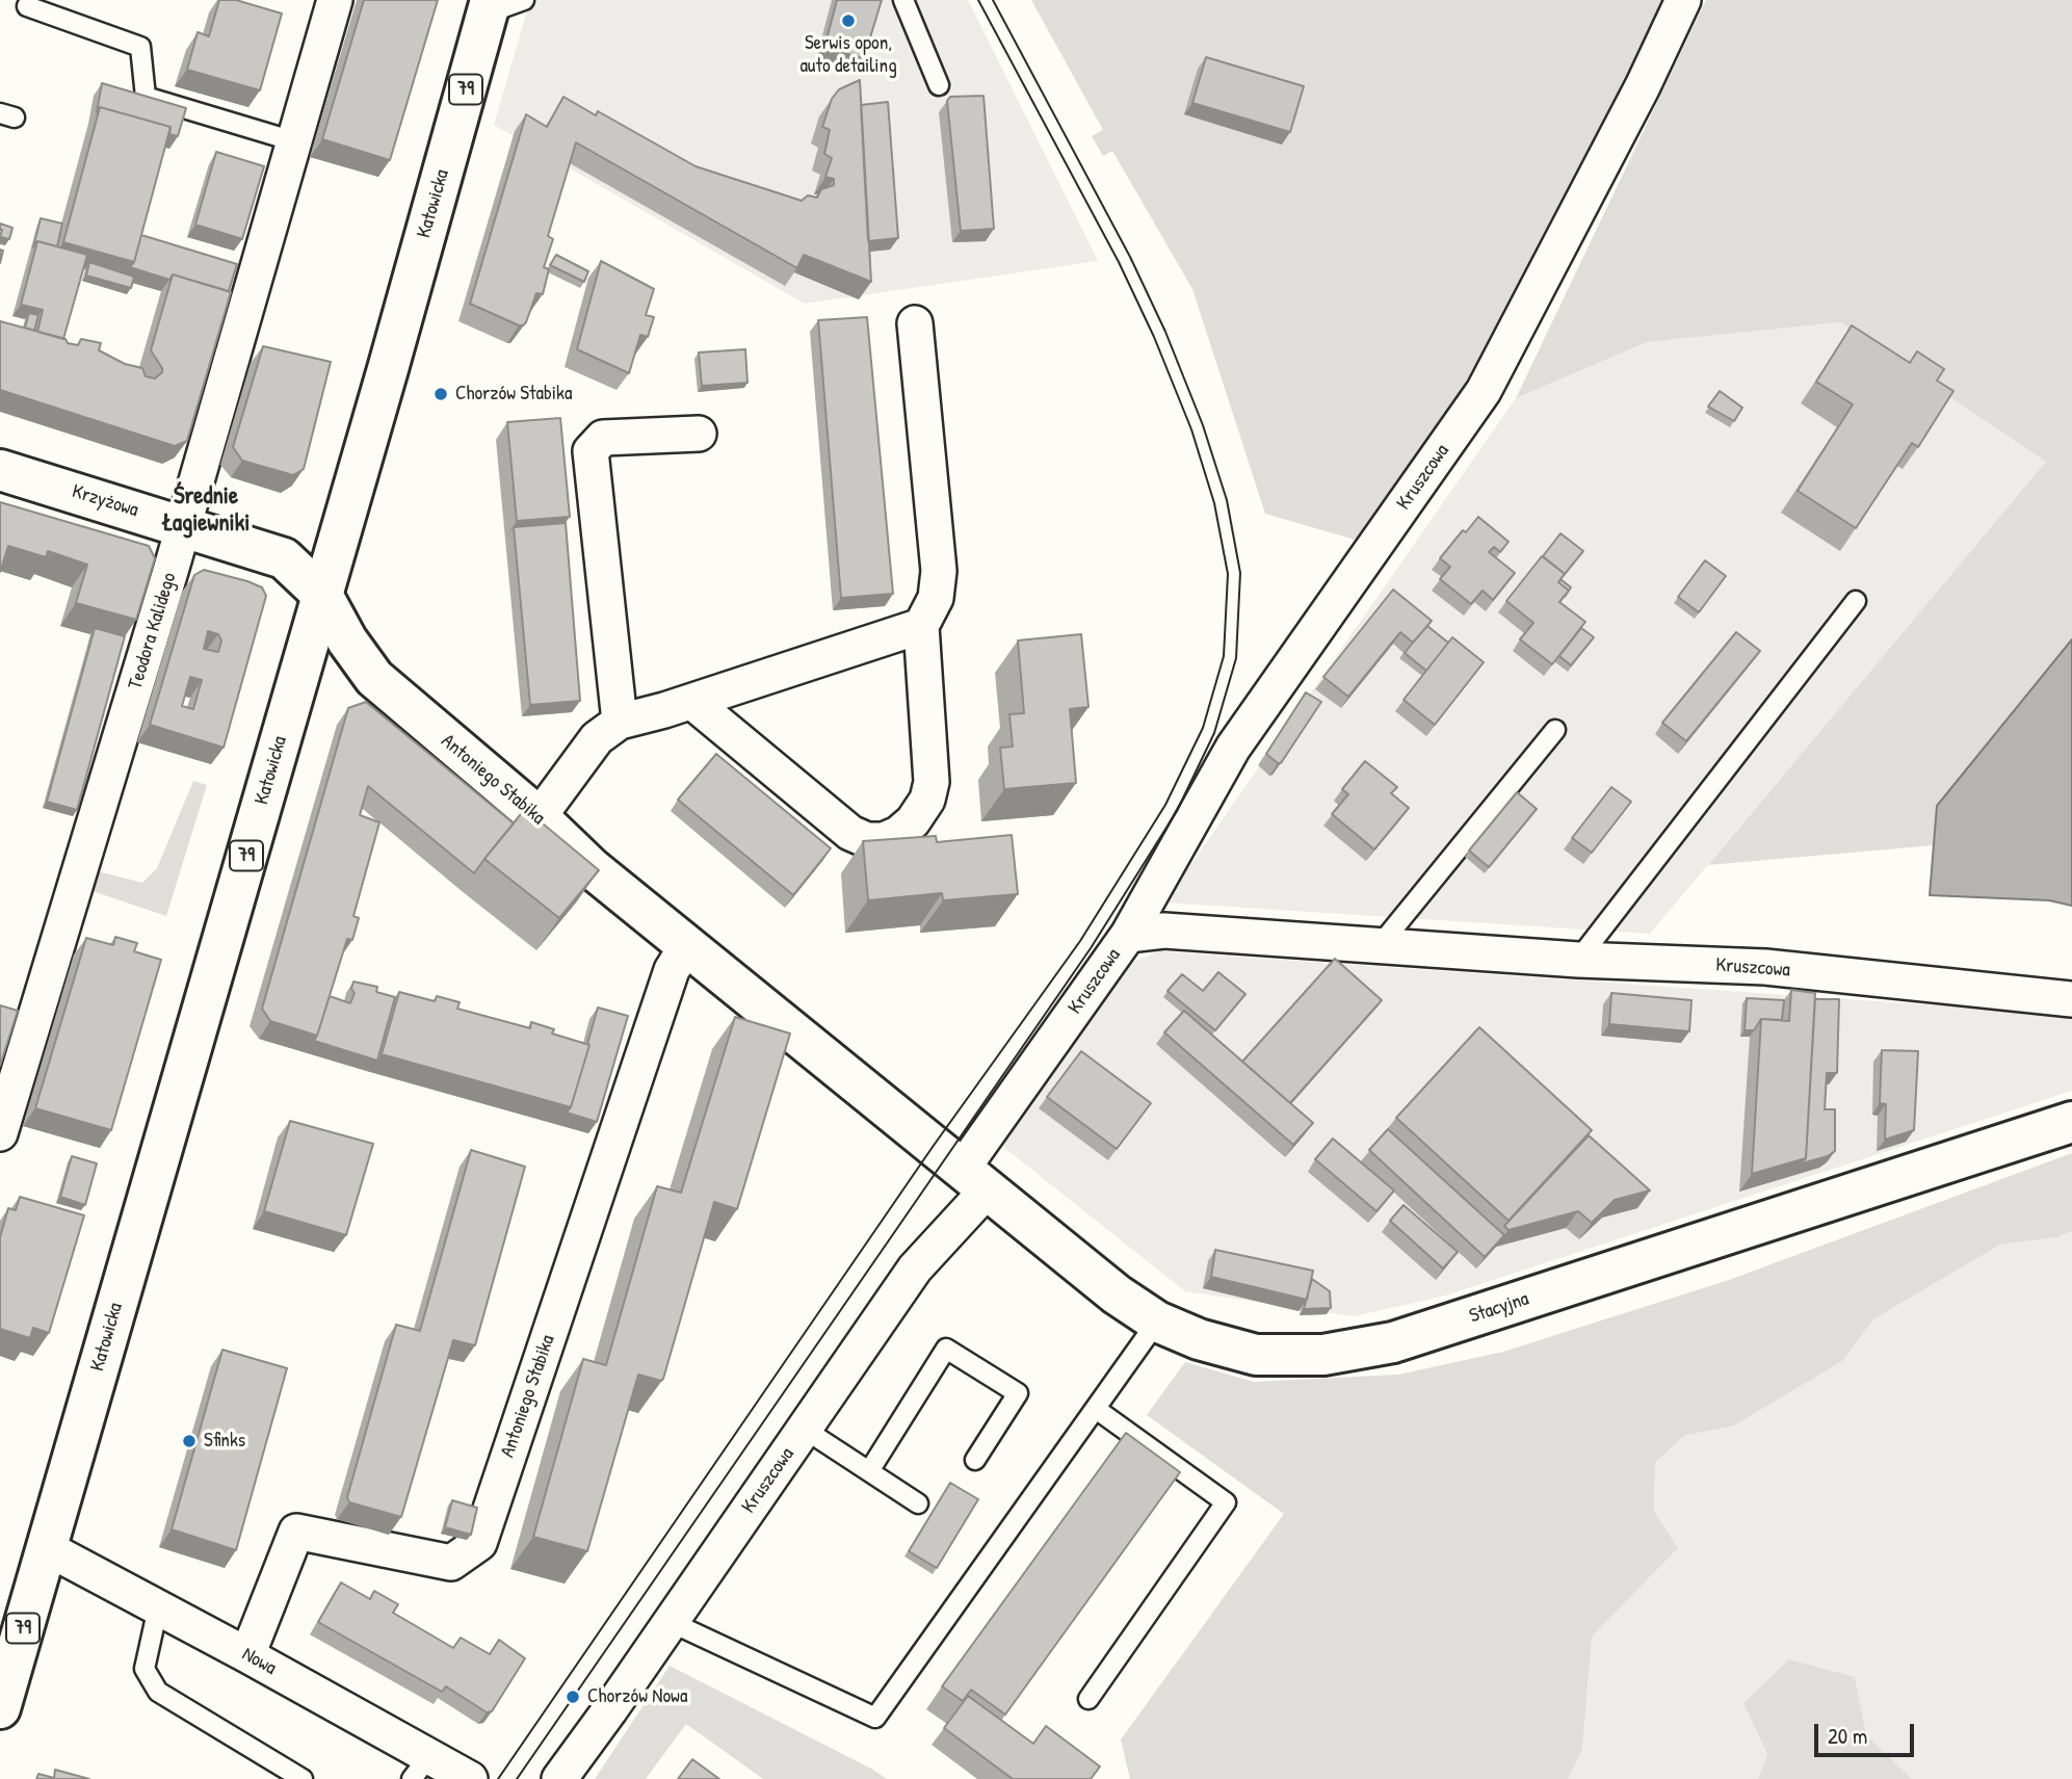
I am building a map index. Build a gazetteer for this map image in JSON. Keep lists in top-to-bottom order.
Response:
{
  "streets": {
    "street": [
      "79",
      "Katowicka",
      "Kruszcowa",
      "Krzyżowa",
      "Teodora Kalidego",
      "Antoniego Stabika",
      "Stacyjna",
      "Nowa"
    ]
  },
  "crossings": [
    ["Katowicka", "Krzyżowa"],
    ["Katowicka", "Antoniego Stabika"],
    ["Katowicka", "Nowa"],
    ["Kruszcowa", "Antoniego Stabika"],
    ["Kruszcowa", "Stacyjna"],
    ["Krzyżowa", "Teodora Kalidego"],
    ["Krzyżowa", "Antoniego Stabika"],
    ["Antoniego Stabika", "Stacyjna"],
    ["Antoniego Stabika", "Nowa"]
  ],
  "districts": ["Średnie Łagiewniki"],
  "places": [
    "Serwis opon, auto detailing",
    "Chorzów Stabika",
    "Sfinks",
    "Chorzów Nowa"
  ],
  "scale_bar": "20 m"
}
